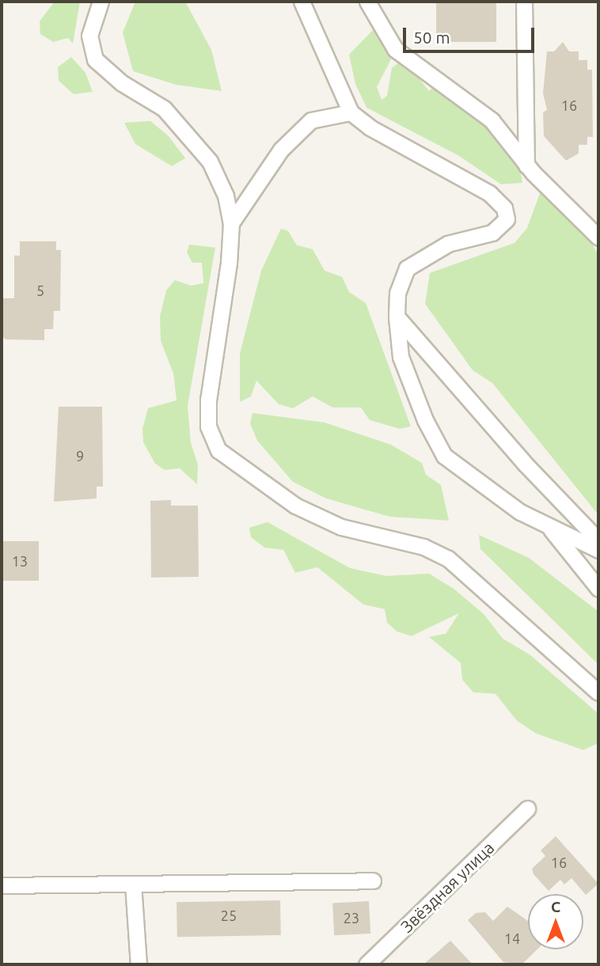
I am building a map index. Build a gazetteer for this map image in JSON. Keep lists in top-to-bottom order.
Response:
{
  "streets": {
    "street": ["Звёздная улица"]
  },
  "house_numbers": [
    "16",
    "5",
    "9",
    "13",
    "16",
    "25",
    "23",
    "14"
  ],
  "scale_bar": "50 m",
  "north": "top"
}
